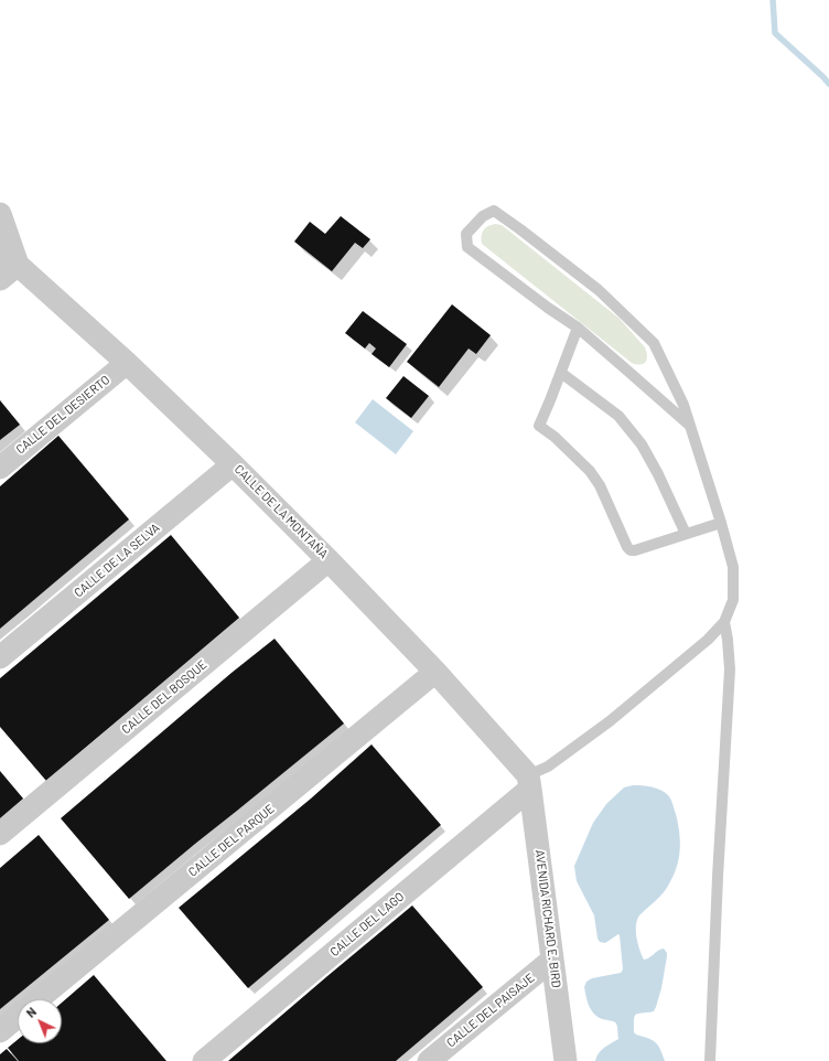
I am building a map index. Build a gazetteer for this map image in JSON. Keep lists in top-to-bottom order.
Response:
{
  "streets": {
    "street": [
      "CALLE DEL DESIERTO",
      "CALLE DE LA MONTAÑA",
      "CALLE DE LA SELVA",
      "CALLE DEL BOSQUE",
      "CALLE DEL PARQUE",
      "AVENIDA RICHARD E. BIRD",
      "CALLE DEL LAGO",
      "CALLE DEL PAISAJE"
    ]
  },
  "crossings": [
    ["CALLE DEL DESIERTO", "CALLE DE LA MONTAÑA"],
    ["CALLE DE LA MONTAÑA", "CALLE DE LA SELVA"],
    ["CALLE DE LA MONTAÑA", "CALLE DEL BOSQUE"],
    ["CALLE DE LA MONTAÑA", "CALLE DEL PARQUE"],
    ["CALLE DE LA MONTAÑA", "AVENIDA RICHARD E. BIRD"],
    ["CALLE DE LA MONTAÑA", "CALLE DEL LAGO"],
    ["AVENIDA RICHARD E. BIRD", "CALLE DEL LAGO"],
    ["AVENIDA RICHARD E. BIRD", "CALLE DEL PAISAJE"]
  ],
  "north": "top left"
}
